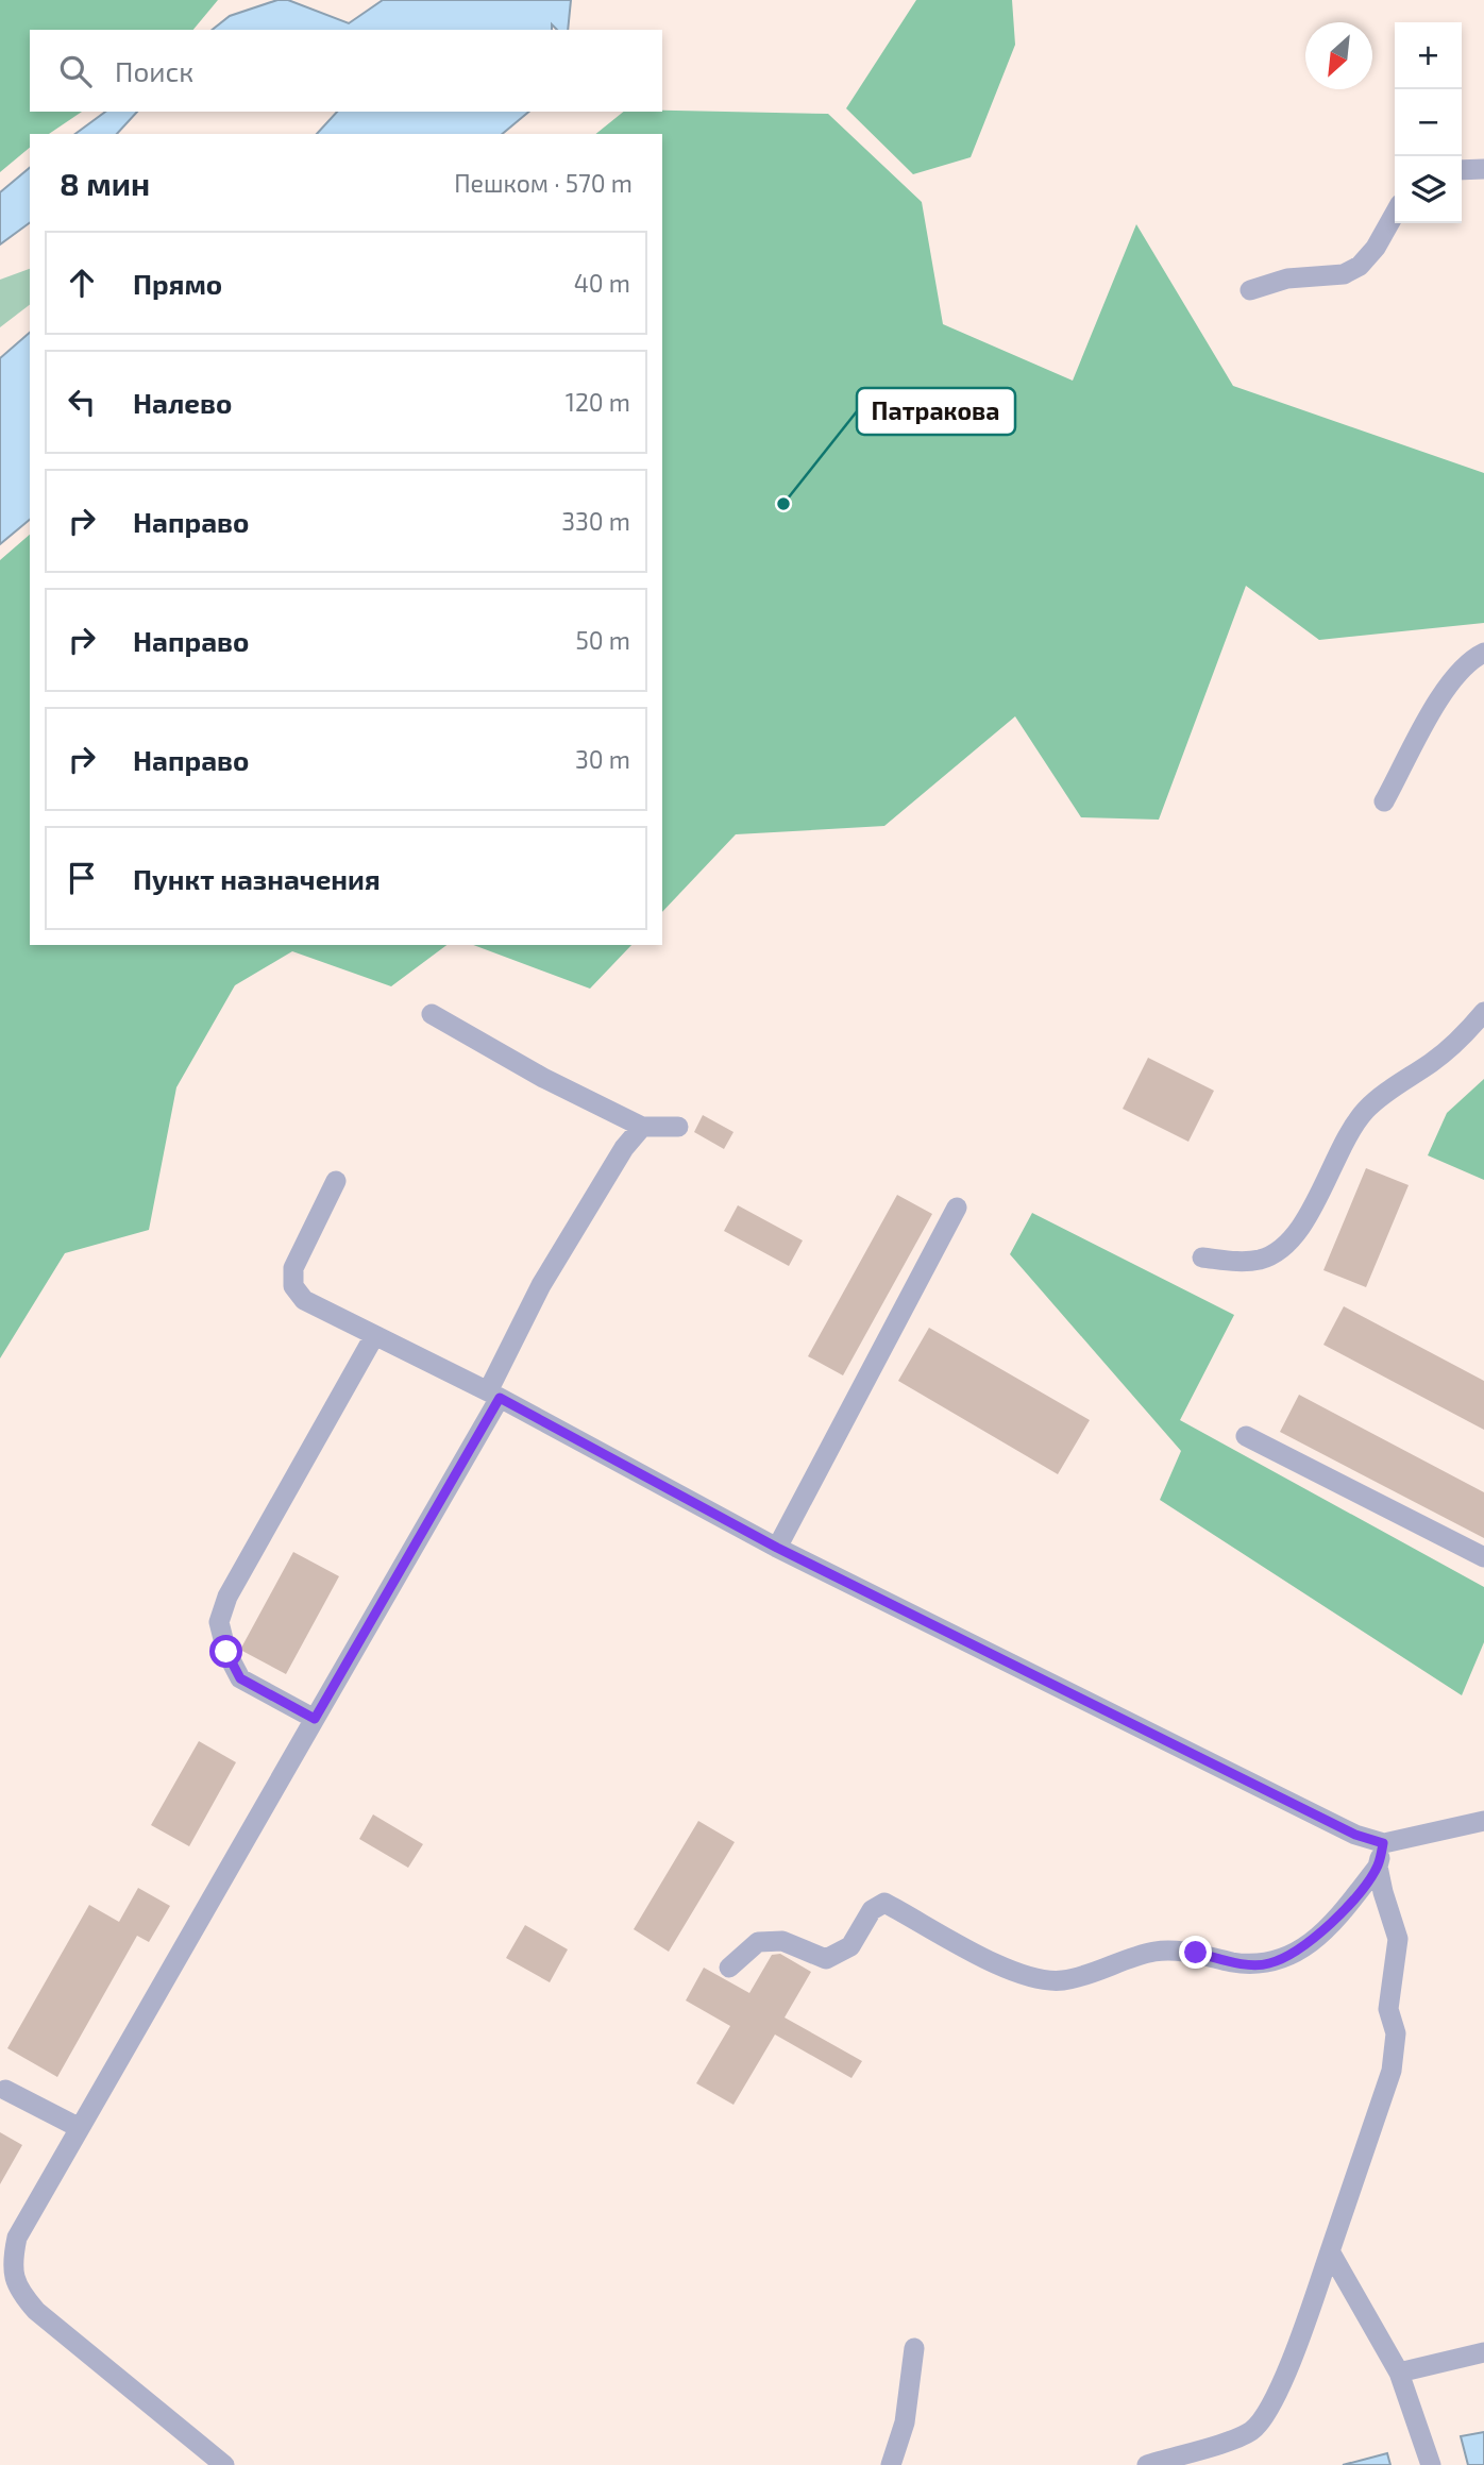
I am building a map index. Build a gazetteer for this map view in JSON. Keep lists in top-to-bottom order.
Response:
{
  "places": ["Патракова"],
  "north": "bottom left",
  "page": {
    "map_buttons": ["+", "−"],
    "search": "Поиск",
    "heading": ["8 мин", "Пешком · 570 m"],
    "list": [
      ["Прямо", "40 m"],
      ["Налево", "120 m"],
      ["Направо", "330 m"],
      ["Направо", "50 m"],
      ["Направо", "30 m"],
      "Пункт назначения"
    ]
  }
}
